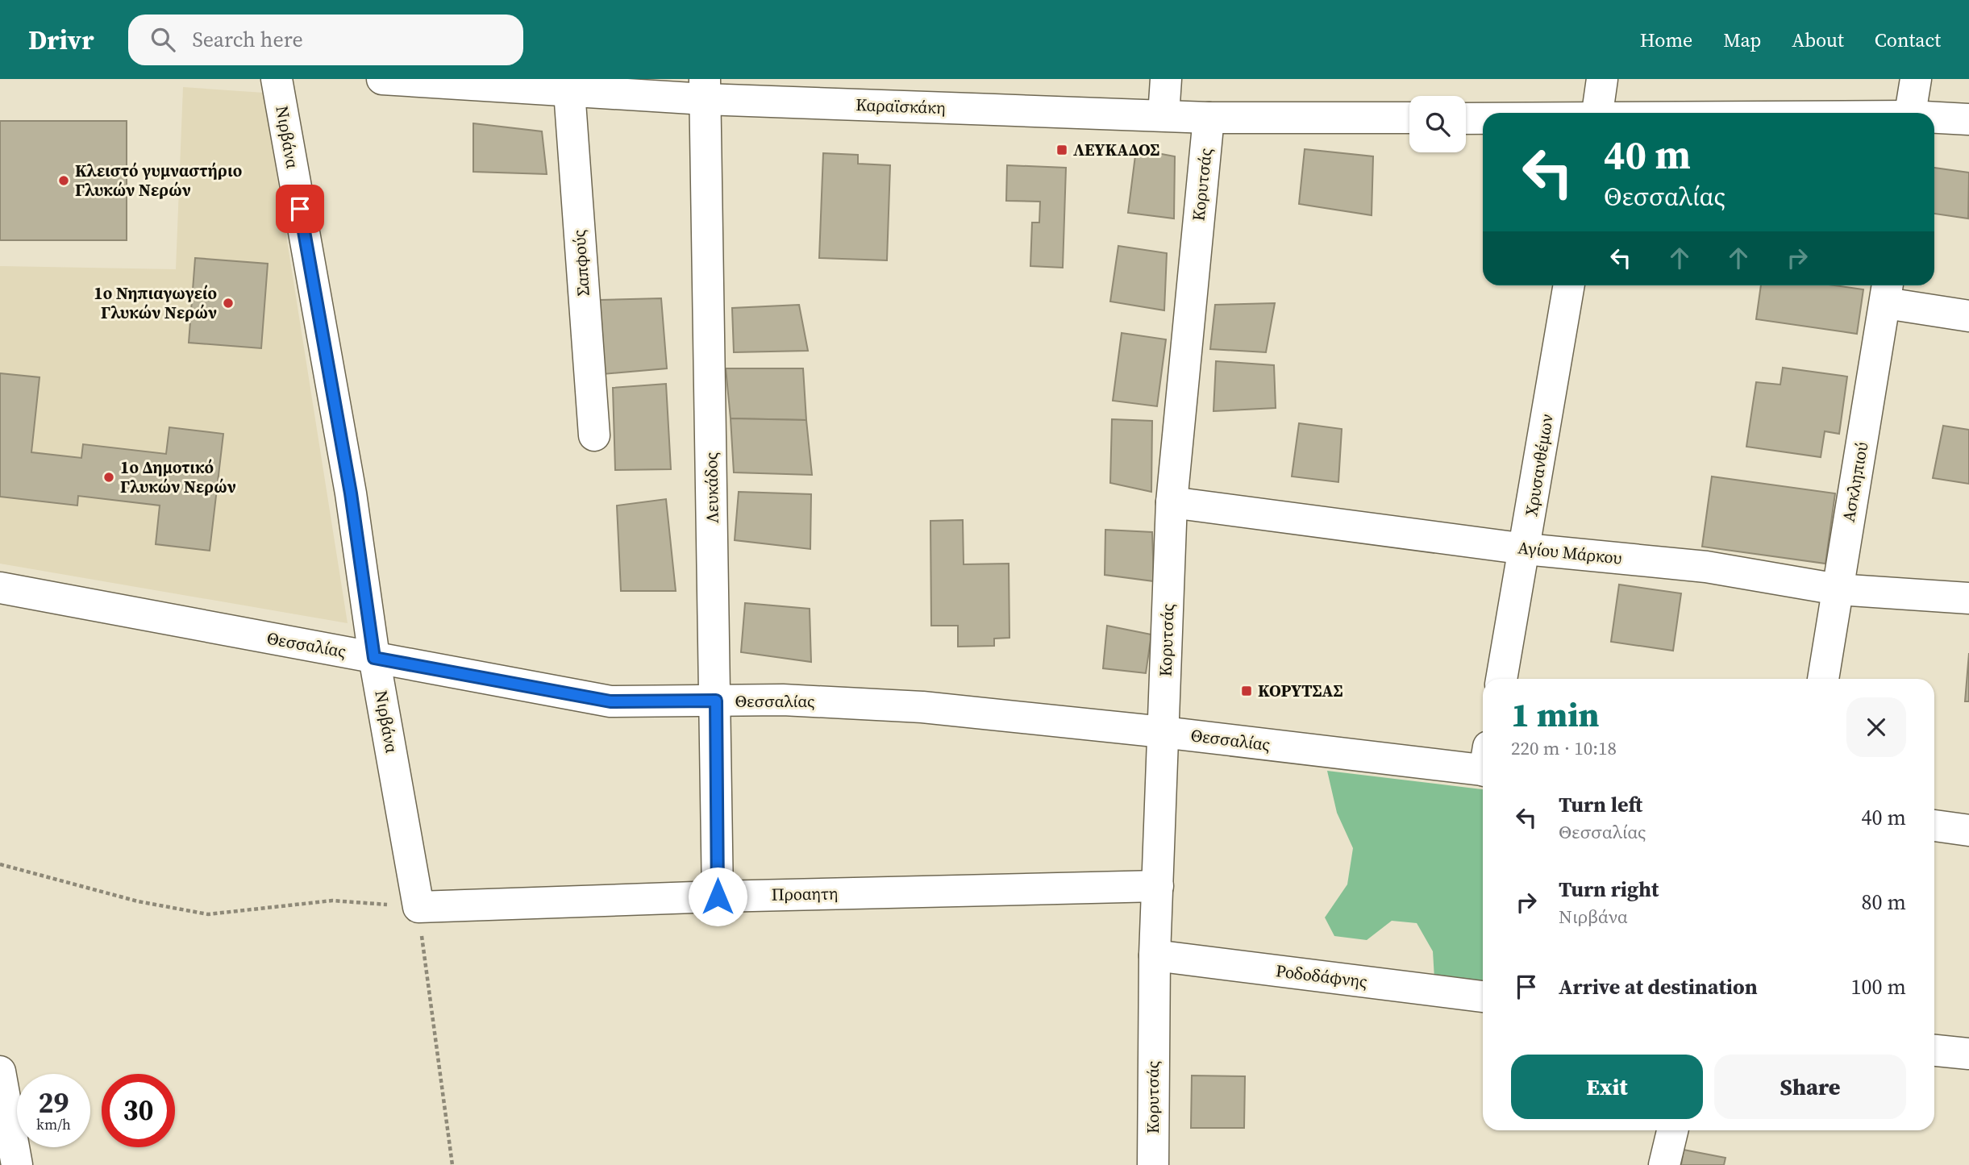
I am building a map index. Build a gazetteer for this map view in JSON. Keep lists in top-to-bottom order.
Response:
{
  "streets": {
    "street": [
      "Καραϊσκάκη",
      "Νιρβάνα",
      "Κορυτσάς",
      "Σαπφούς",
      "Χρυσανθέμων",
      "Ασκληπιού",
      "Λευκάδος",
      "Αγίου Μάρκου",
      "Θεσσαλίας",
      "Προαητη",
      "Ροδοδάφνης"
    ]
  },
  "crossings": [
    ["Καραϊσκάκη", "Κορυτσάς"],
    ["Καραϊσκάκη", "Σαπφούς"],
    ["Καραϊσκάκη", "Λευκάδος"],
    ["Νιρβάνα", "Θεσσαλίας"],
    ["Νιρβάνα", "Προαητη"],
    ["Κορυτσάς", "Αγίου Μάρκου"],
    ["Κορυτσάς", "Θεσσαλίας"],
    ["Κορυτσάς", "Προαητη"],
    ["Κορυτσάς", "Ροδοδάφνης"],
    ["Χρυσανθέμων", "Αγίου Μάρκου"],
    ["Ασκληπιού", "Αγίου Μάρκου"],
    ["Λευκάδος", "Θεσσαλίας"],
    ["Λευκάδος", "Προαητη"]
  ],
  "places": {
    "transit": ["ΛΕΥΚΑΔΟΣ", "ΚΟΡΥΤΣΑΣ"],
    "other": ["Κλειστό γυμναστήριο Γλυκών Νερών", "1ο Νηπιαγωγείο Γλυκών Νερών", "1ο Δημοτικό Γλυκών Νερών"]
  },
  "page": {
    "header": "Drivr",
    "search": "Search here",
    "nav": [
      "Home",
      "Map",
      "About",
      "Contact"
    ],
    "turn": ["40 m", "Θεσσαλίας"],
    "heading": ["1 min", "220 m · 10:18"],
    "list": [
      {
        "name": "Turn left",
        "note": "Θεσσαλίας",
        "value": "40 m"
      },
      {
        "name": "Turn right",
        "note": "Νιρβάνα",
        "value": "80 m"
      },
      {
        "name": "Arrive at destination",
        "value": "100 m"
      }
    ],
    "buttons": ["Exit", "Share"],
    "speed": "29 km/h",
    "limit": "30"
  }
}
